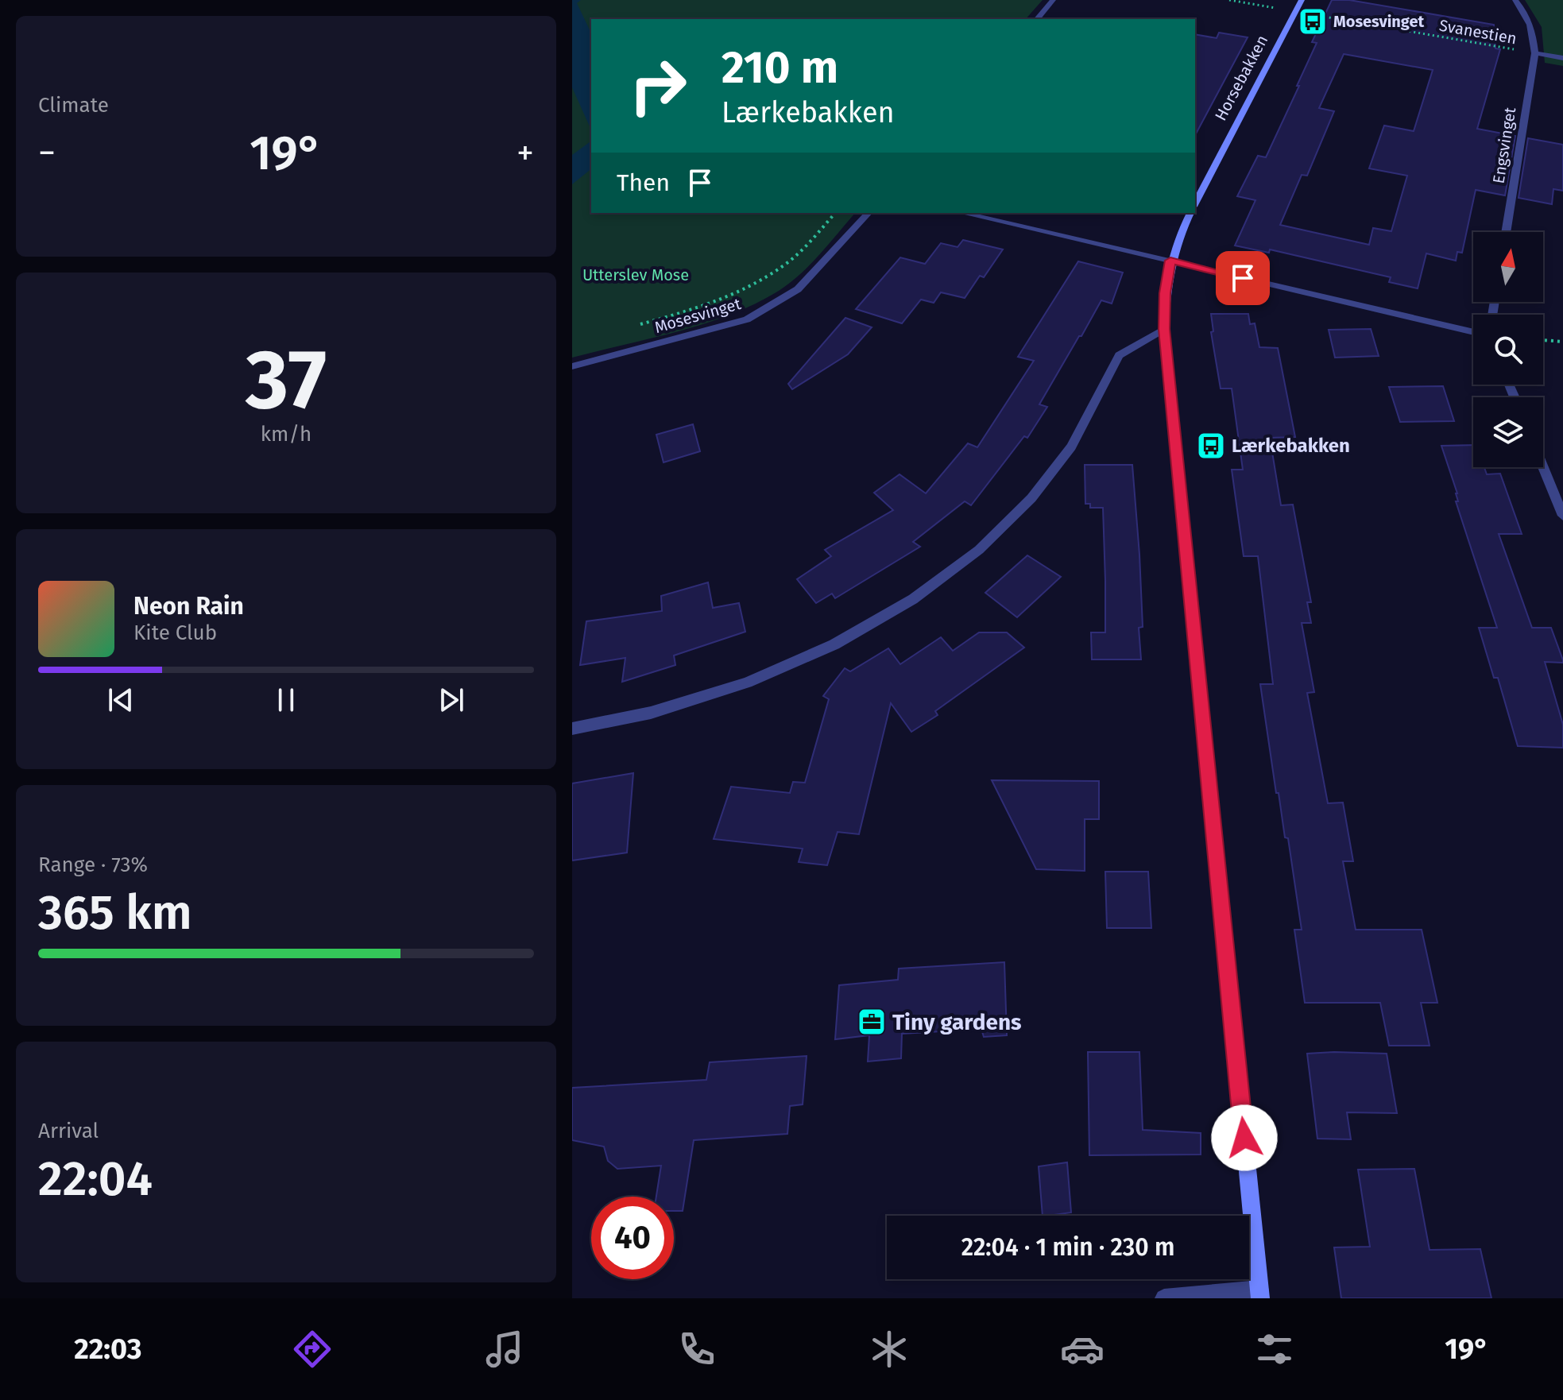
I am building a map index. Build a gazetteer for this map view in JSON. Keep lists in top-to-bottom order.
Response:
{
  "streets": {
    "street": ["Horsebakken", "Engsvinget", "Mosesvinget"],
    "path": ["Svanestien"]
  },
  "crossings": [
    ["Svanestien", "Horsebakken"],
    ["Svanestien", "Engsvinget"]
  ],
  "parks": ["Utterslev Mose"],
  "places": {
    "bus stop": ["Mosesvinget", "Lærkebakken"],
    "office": ["Tiny gardens"]
  },
  "north": "top",
  "page": {
    "tile": [
      "Climate",
      ["37", "km/h"],
      ["Range · 73%", "365 km"],
      ["Arrival", "22:04"]
    ],
    "turn": ["210 m", "Lærkebakken"],
    "heat": ["−", "19°", "+"],
    "then": "Then",
    "song": ["Neon Rain", "Kite Club"],
    "limit": "40",
    "trip": "22:04 · 1 min · 230 m",
    "tabs": ["22:03", "19°"]
  }
}
